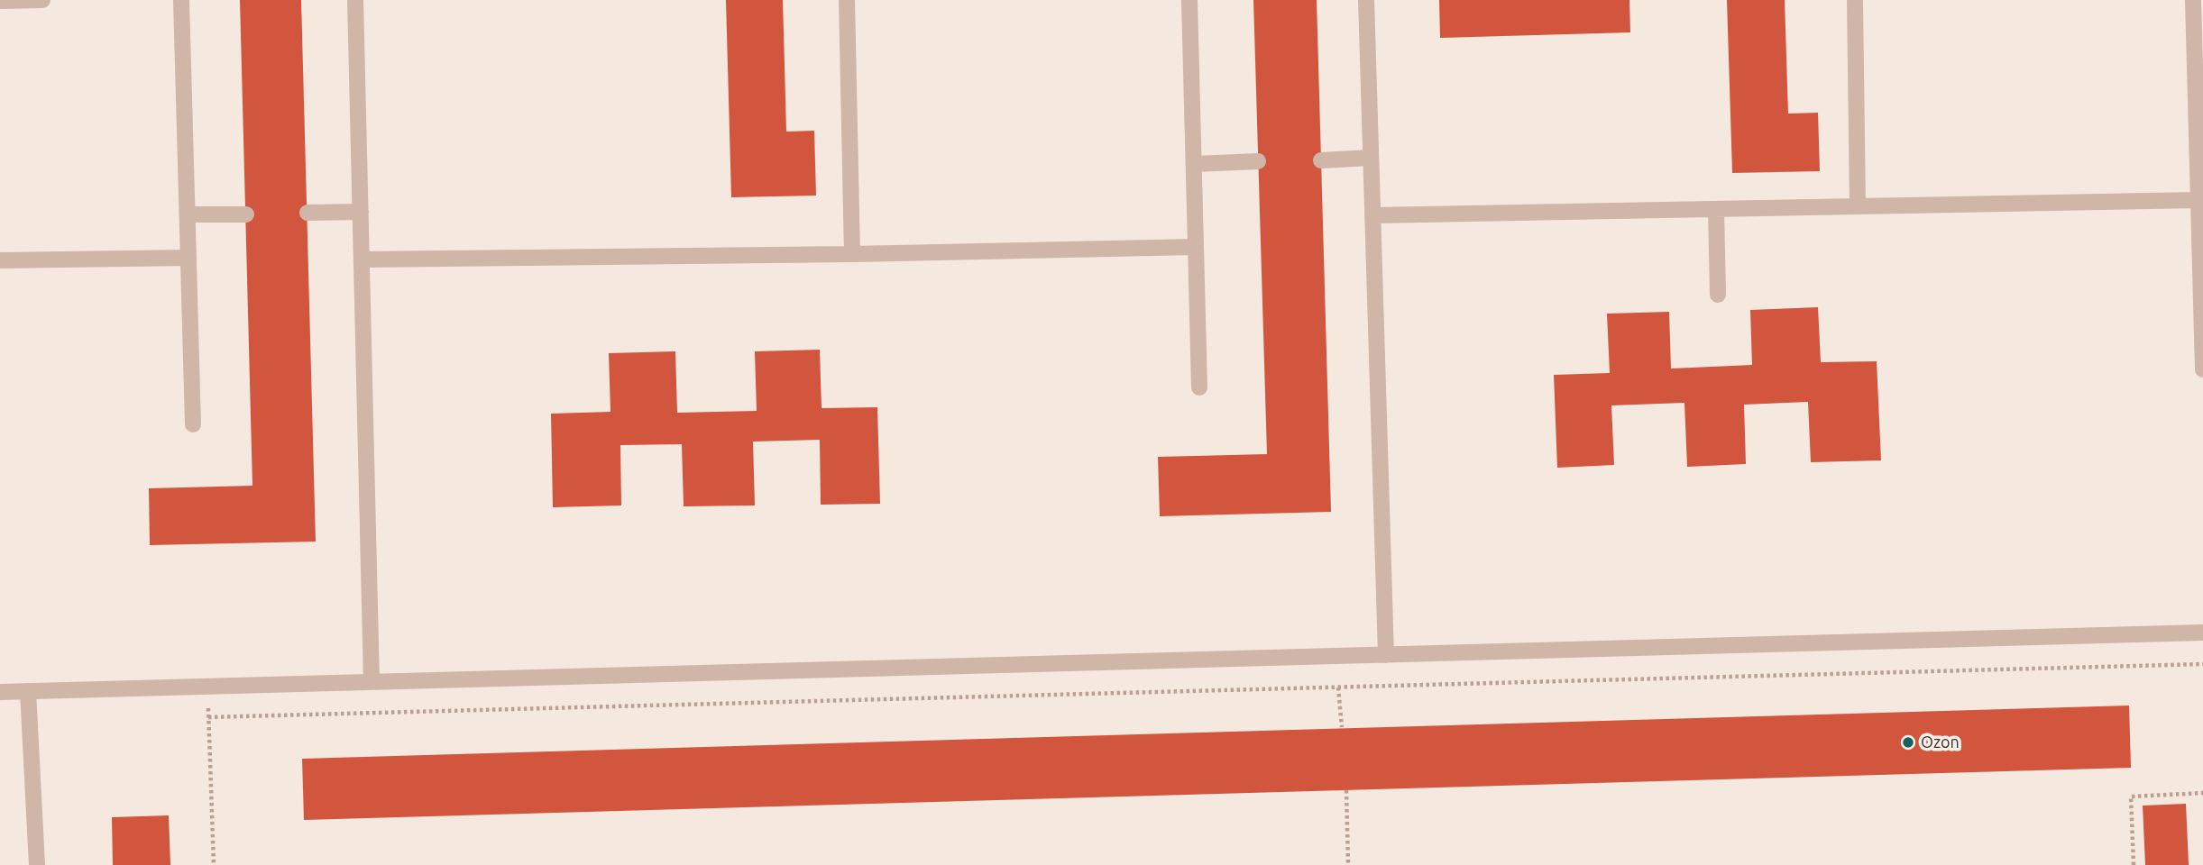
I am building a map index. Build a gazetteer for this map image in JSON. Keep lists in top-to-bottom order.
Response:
{
  "places": ["Ozon"]
}
